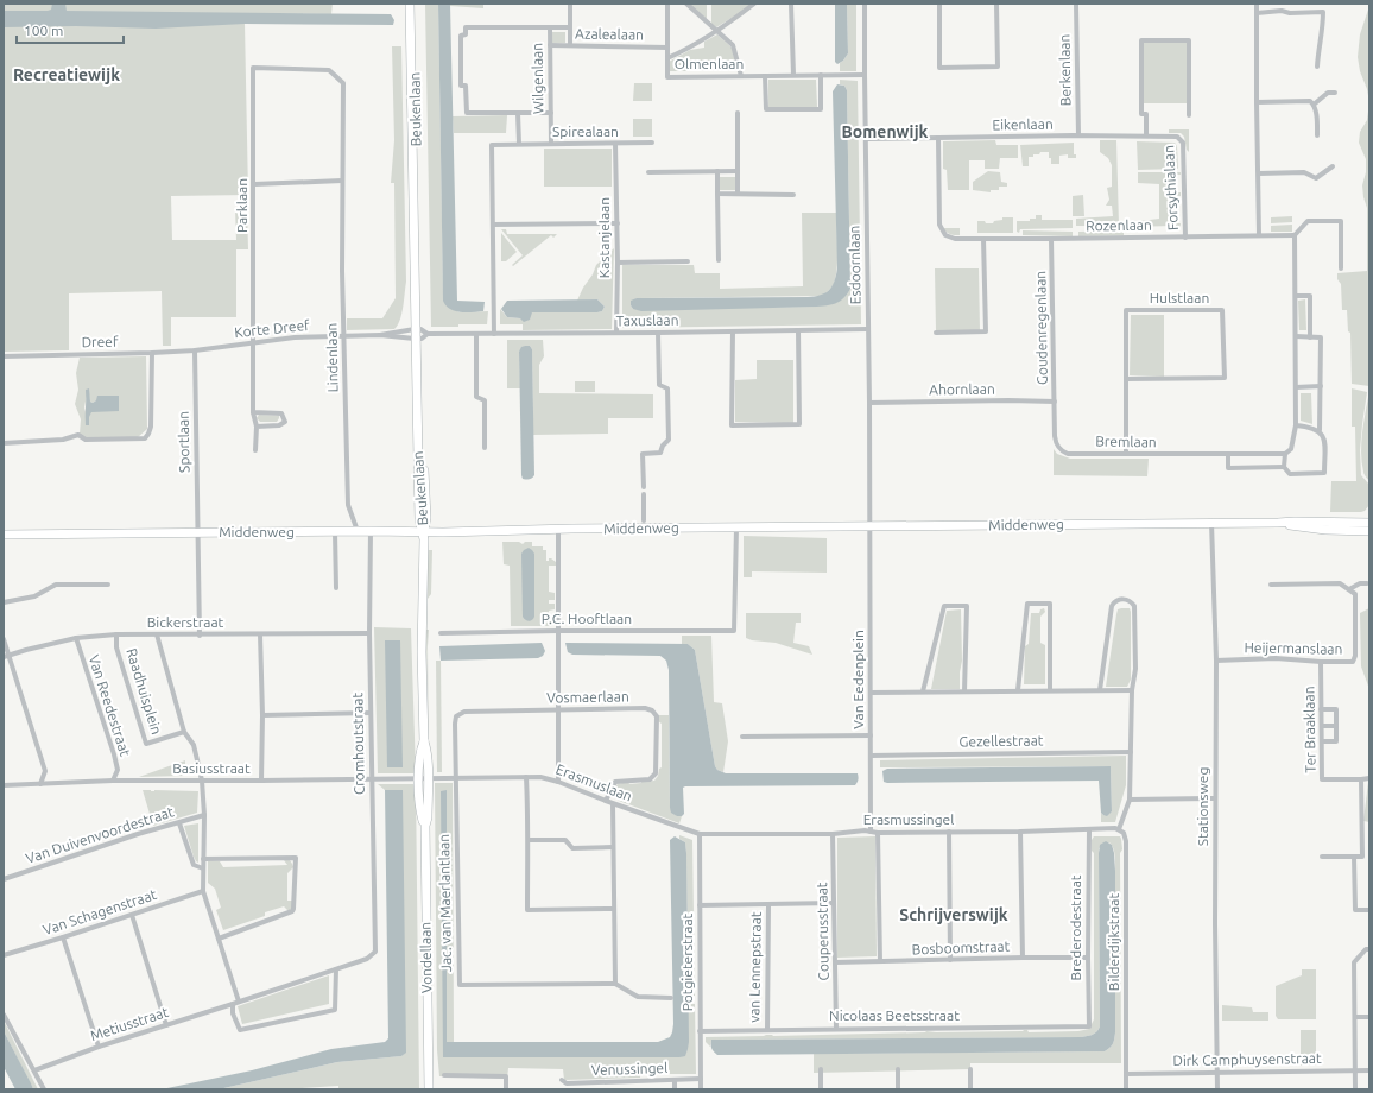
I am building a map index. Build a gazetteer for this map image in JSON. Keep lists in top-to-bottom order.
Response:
{
  "streets": {
    "street": [
      "Azalealaan",
      "Olmenlaan",
      "Berkenlaan",
      "Wilgenlaan",
      "Beukenlaan",
      "Eikenlaan",
      "Spirealaan",
      "Forsythialaan",
      "Parklaan",
      "Rozenlaan",
      "Kastanjelaan",
      "Esdoornlaan",
      "Hulstlaan",
      "Taxuslaan",
      "Goudenregenlaan",
      "Korte Dreef",
      "Dreef",
      "Lindenlaan",
      "Ahornlaan",
      "Sportlaan",
      "Bremlaan",
      "Middenweg",
      "P.C. Hooftlaan",
      "Bickerstraat",
      "Heijermanslaan",
      "Van Eedenplein",
      "Raadhuisplein",
      "Vosmaerlaan",
      "Van Reedestraat",
      "Ter Braaklaan",
      "Gezellestraat",
      "Cromhoutstraat",
      "Basiusstraat",
      "Erasmuslaan",
      "Stationsweg",
      "Erasmussingel",
      "Van Duivenvoordestraat",
      "Jac. van Maerlantlaan",
      "Van Schagenstraat",
      "Brederodestraat",
      "Couperusstraat",
      "Bilderdijkstraat",
      "Bosboomstraat",
      "Vondellaan",
      "Potgieterstraat",
      "van Lennepstraat",
      "Nicolaas Beetsstraat",
      "Metiusstraat",
      "Dirk Camphuysenstraat",
      "Venussingel"
    ]
  },
  "crossings": [
    ["Azalealaan", "Olmenlaan"],
    ["Azalealaan", "Wilgenlaan"],
    ["Olmenlaan", "Esdoornlaan"],
    ["Berkenlaan", "Eikenlaan"],
    ["Wilgenlaan", "Spirealaan"],
    ["Beukenlaan", "Taxuslaan"],
    ["Beukenlaan", "Korte Dreef"],
    ["Beukenlaan", "Middenweg"],
    ["Beukenlaan", "Vondellaan"],
    ["Eikenlaan", "Forsythialaan"],
    ["Eikenlaan", "Rozenlaan"],
    ["Eikenlaan", "Esdoornlaan"],
    ["Spirealaan", "Kastanjelaan"],
    ["Forsythialaan", "Rozenlaan"],
    ["Parklaan", "Korte Dreef"],
    ["Parklaan", "Lindenlaan"],
    ["Rozenlaan", "Goudenregenlaan"],
    ["Kastanjelaan", "Taxuslaan"],
    ["Esdoornlaan", "Taxuslaan"],
    ["Esdoornlaan", "Ahornlaan"],
    ["Esdoornlaan", "Middenweg"],
    ["Esdoornlaan", "Van Eedenplein"],
    ["Hulstlaan", "Bremlaan"],
    ["Taxuslaan", "Korte Dreef"],
    ["Goudenregenlaan", "Ahornlaan"],
    ["Goudenregenlaan", "Bremlaan"],
    ["Korte Dreef", "Dreef"],
    ["Korte Dreef", "Lindenlaan"],
    ["Korte Dreef", "Sportlaan"],
    ["Dreef", "Sportlaan"],
    ["Lindenlaan", "Middenweg"],
    ["Sportlaan", "Middenweg"],
    ["Sportlaan", "Bickerstraat"],
    ["Middenweg", "P.C. Hooftlaan"],
    ["Middenweg", "Van Eedenplein"],
    ["Middenweg", "Cromhoutstraat"],
    ["Middenweg", "Stationsweg"],
    ["Middenweg", "Vondellaan"],
    ["Bickerstraat", "Raadhuisplein"],
    ["Bickerstraat", "Van Reedestraat"],
    ["Bickerstraat", "Cromhoutstraat"],
    ["Heijermanslaan", "Ter Braaklaan"],
    ["Heijermanslaan", "Stationsweg"],
    ["Van Eedenplein", "Gezellestraat"],
    ["Van Eedenplein", "Erasmussingel"],
    ["Raadhuisplein", "Basiusstraat"],
    ["Raadhuisplein", "Van Duivenvoordestraat"],
    ["Raadhuisplein", "Van Schagenstraat"],
    ["Raadhuisplein", "Metiusstraat"],
    ["Vosmaerlaan", "Erasmuslaan"],
    ["Vosmaerlaan", "Jac. van Maerlantlaan"],
    ["Van Reedestraat", "Basiusstraat"],
    ["Cromhoutstraat", "Basiusstraat"],
    ["Cromhoutstraat", "Metiusstraat"],
    ["Basiusstraat", "Erasmuslaan"],
    ["Basiusstraat", "Vondellaan"],
    ["Erasmuslaan", "Erasmussingel"],
    ["Erasmuslaan", "Jac. van Maerlantlaan"],
    ["Erasmuslaan", "Vondellaan"],
    ["Erasmuslaan", "Potgieterstraat"],
    ["Stationsweg", "Dirk Camphuysenstraat"],
    ["Erasmussingel", "Brederodestraat"],
    ["Erasmussingel", "Couperusstraat"],
    ["Erasmussingel", "Bilderdijkstraat"],
    ["Erasmussingel", "Potgieterstraat"],
    ["Brederodestraat", "Bosboomstraat"],
    ["Brederodestraat", "Nicolaas Beetsstraat"],
    ["Couperusstraat", "Bosboomstraat"],
    ["Couperusstraat", "Nicolaas Beetsstraat"],
    ["Bilderdijkstraat", "Dirk Camphuysenstraat"],
    ["Potgieterstraat", "Nicolaas Beetsstraat"],
    ["Potgieterstraat", "Venussingel"],
    ["van Lennepstraat", "Nicolaas Beetsstraat"]
  ],
  "districts": ["Recreatiewijk", "Bomenwijk", "Schrijverswijk"],
  "scale_bar": "100 m"
}
